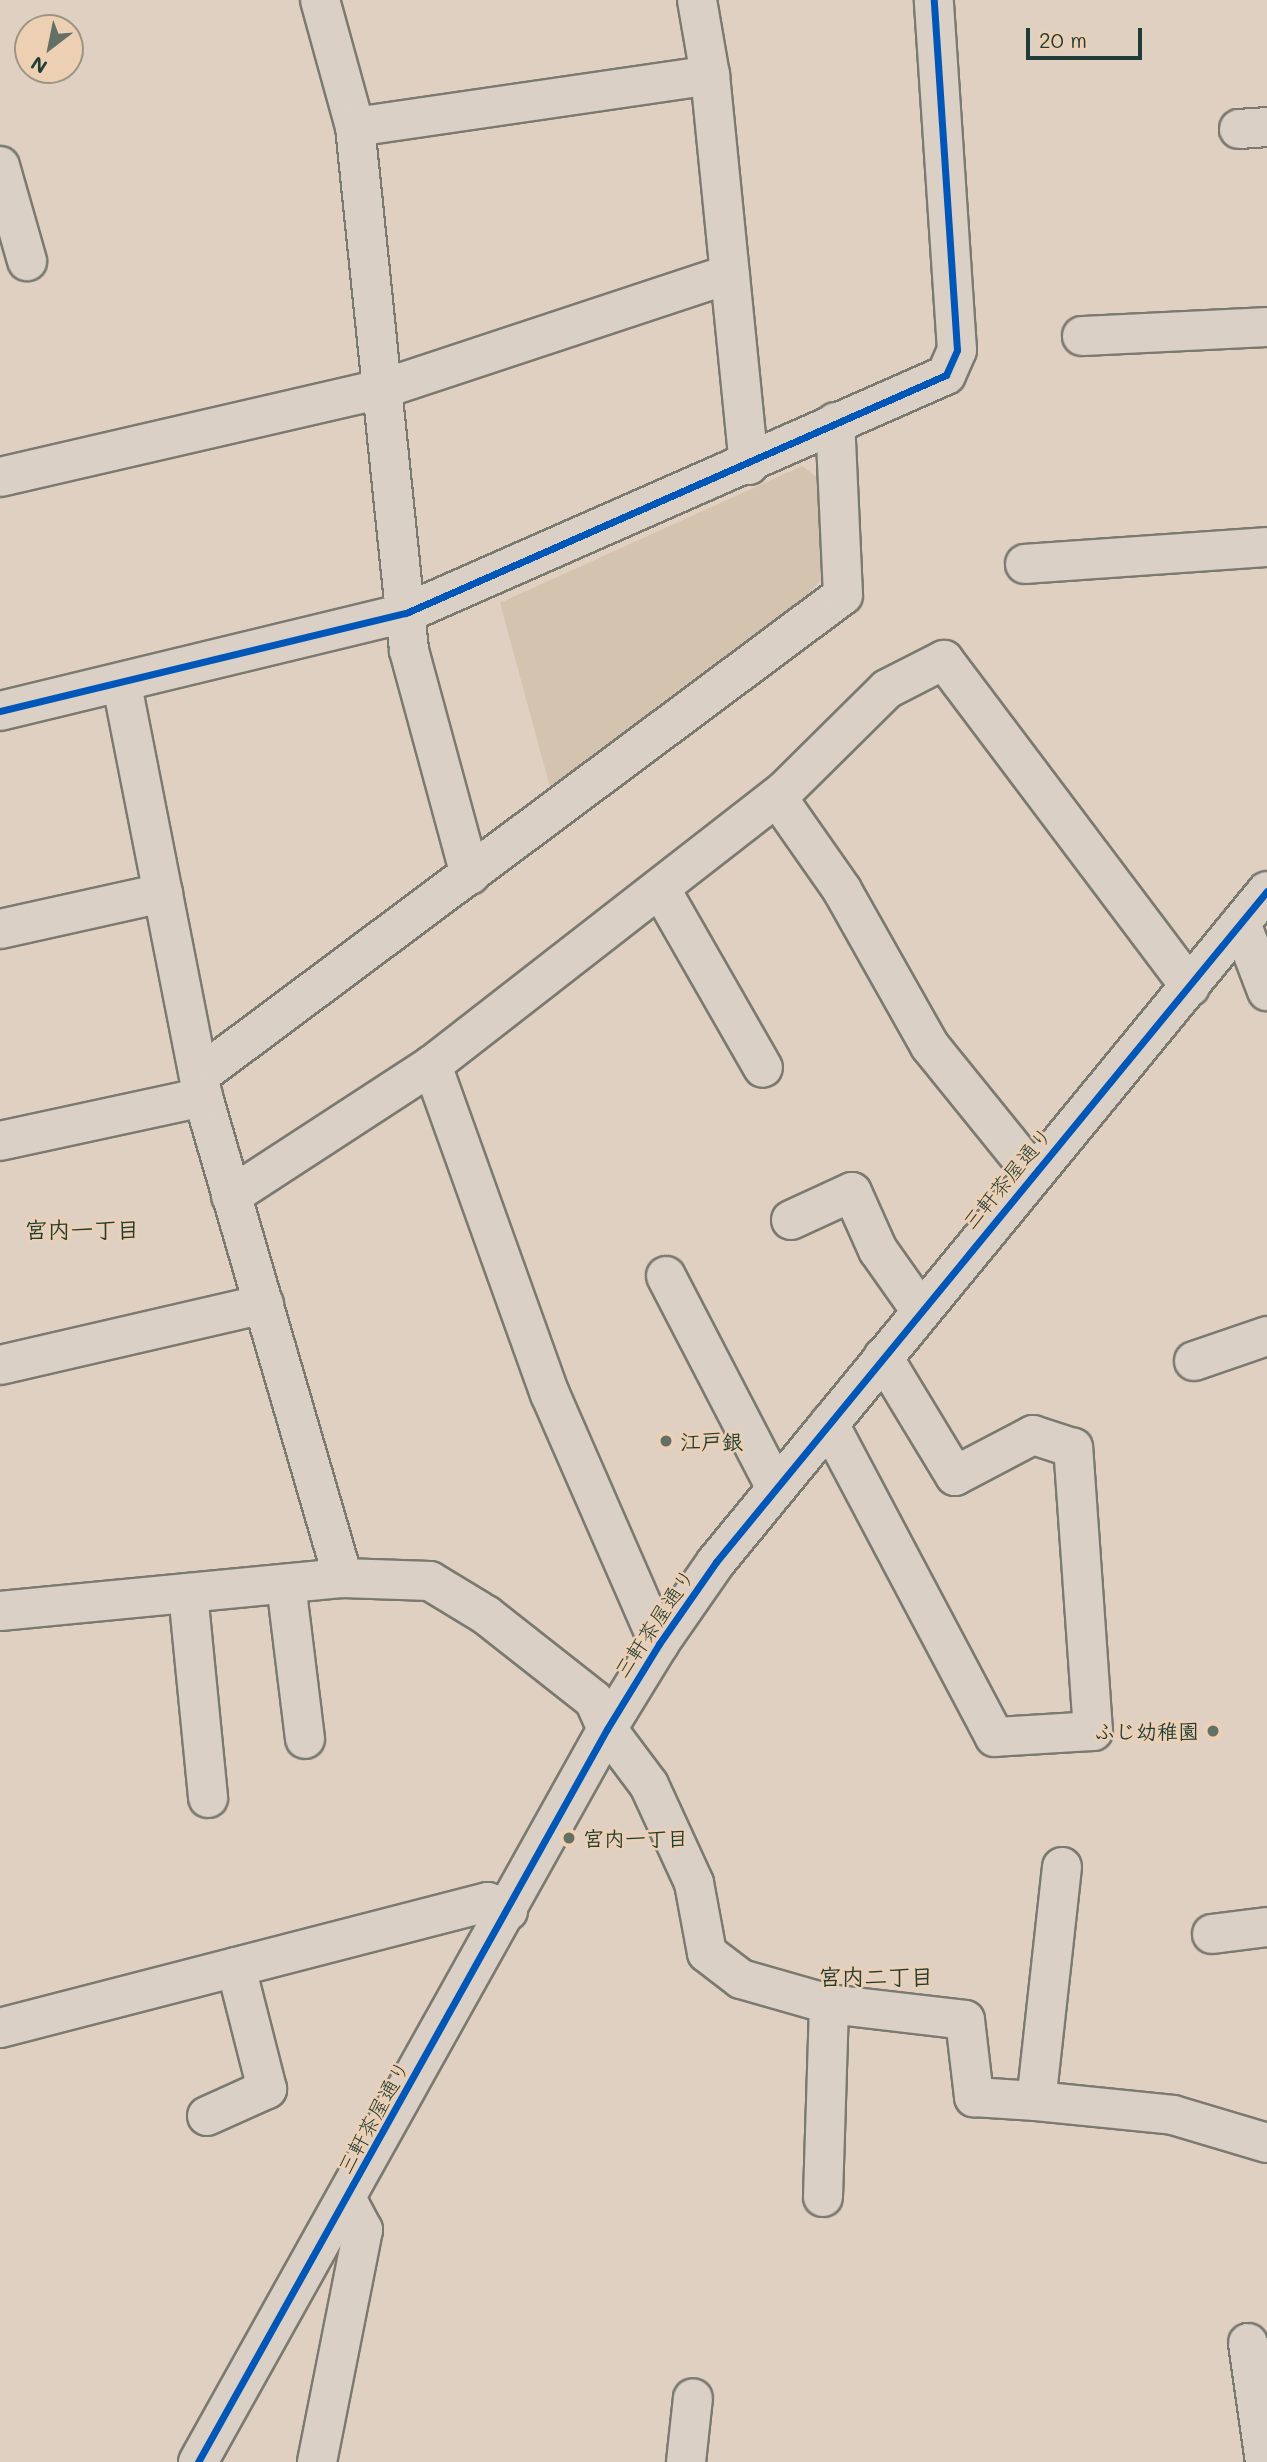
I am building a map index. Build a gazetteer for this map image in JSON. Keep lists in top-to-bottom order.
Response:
{
  "streets": {
    "street": ["三軒茶屋通り"]
  },
  "districts": ["宮内一丁目", "宮内二丁目"],
  "places": ["江戸銀", "ふじ幼稚園", "宮内一丁目"],
  "scale_bar": "20 m",
  "north": "bottom left"
}
